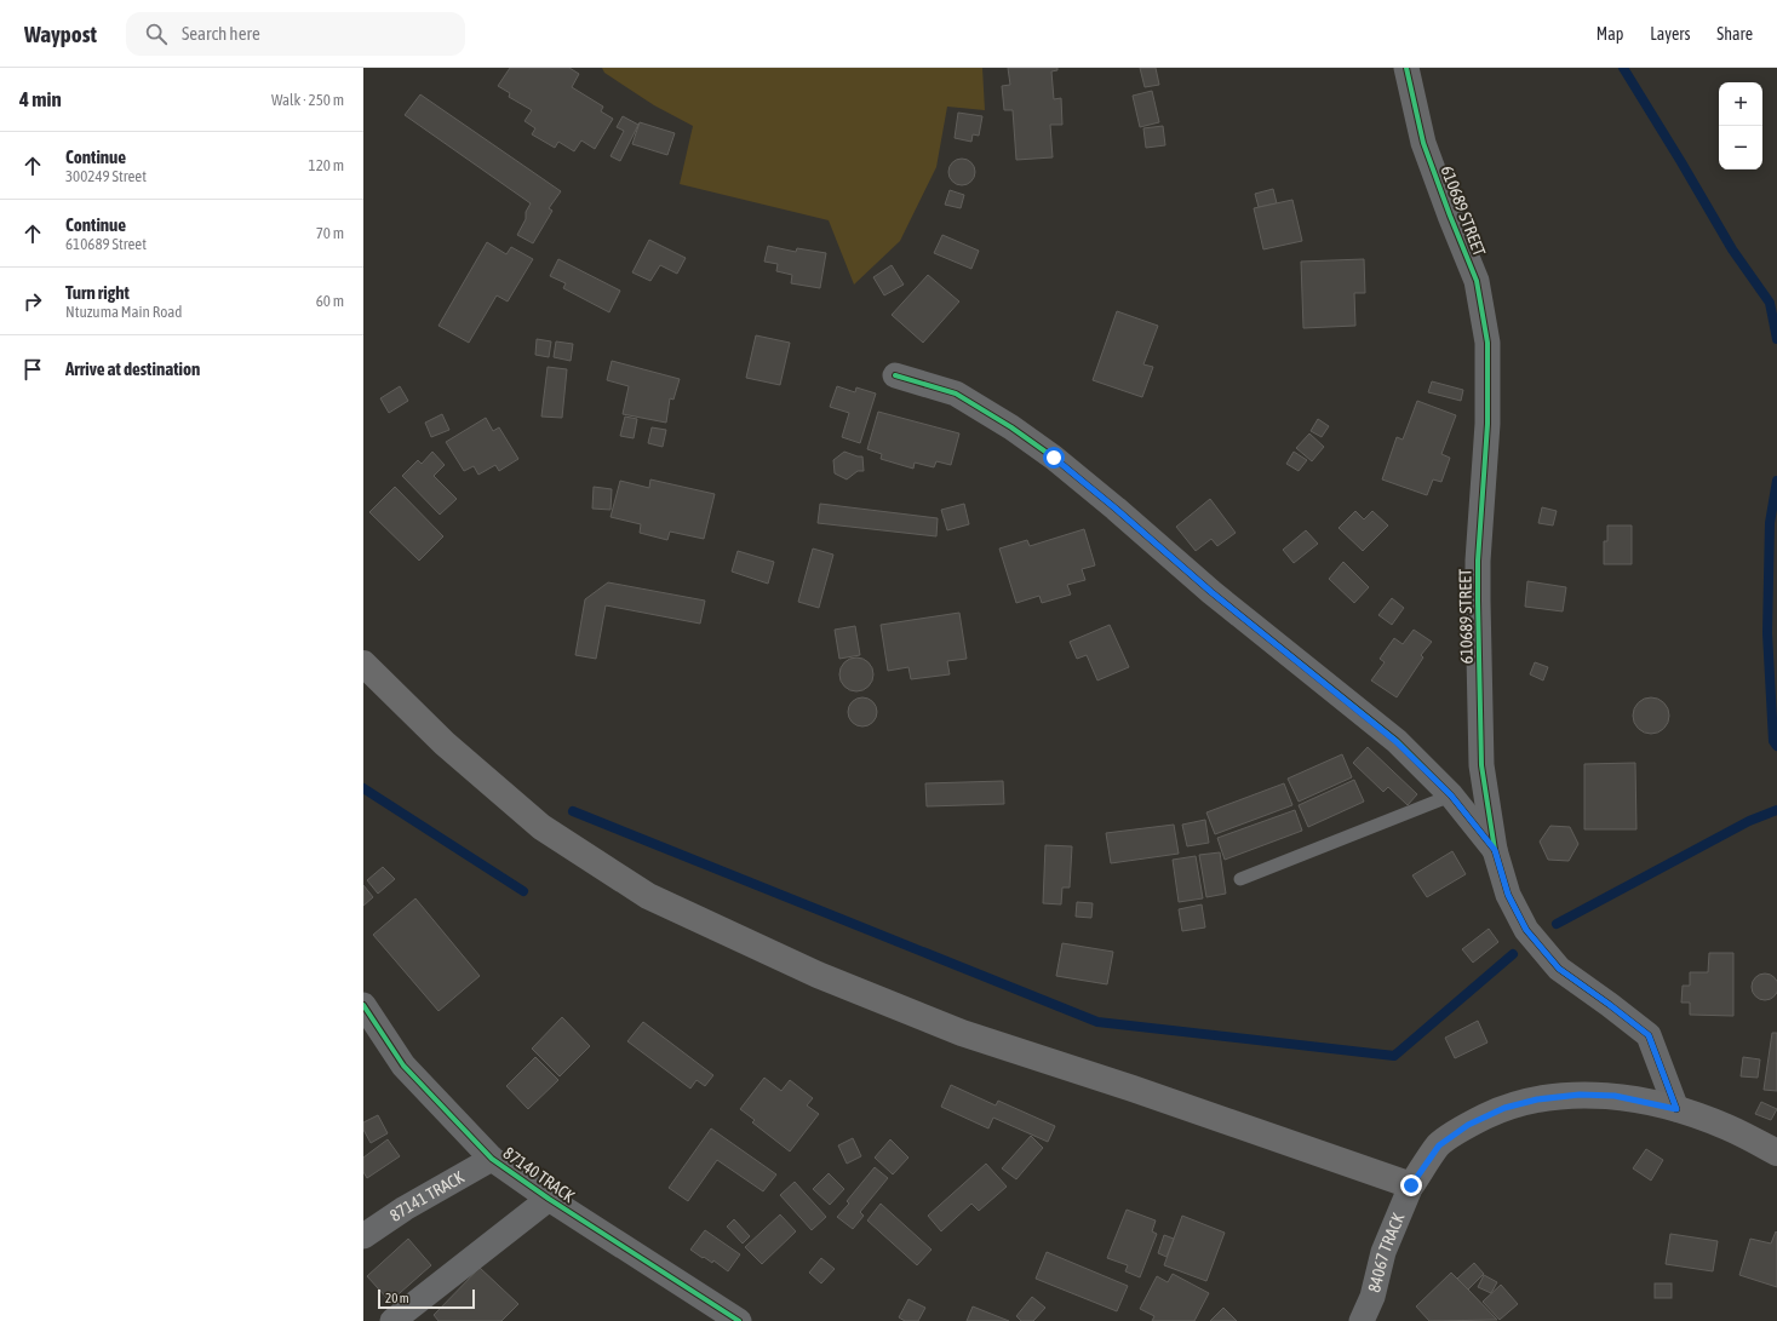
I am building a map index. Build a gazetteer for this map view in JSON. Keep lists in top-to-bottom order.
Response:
{
  "streets": {
    "street": [
      "610689 STREET",
      "87140 TRACK",
      "87141 TRACK",
      "84067 TRACK"
    ]
  },
  "crossings": [
    ["87140 TRACK", "87141 TRACK"]
  ],
  "scale_bar": "20 m",
  "page": {
    "header": "Waypost",
    "search": "Search here",
    "nav": ["Map", "Layers", "Share"],
    "heading": ["4 min", "Walk · 250 m"],
    "map_buttons": ["+", "−"],
    "list": [
      ["Continue", "300249 Street", "120 m"],
      ["Continue", "610689 Street", "70 m"],
      ["Turn right", "Ntuzuma Main Road", "60 m"],
      "Arrive at destination"
    ],
    "scale": "20 m"
  }
}
